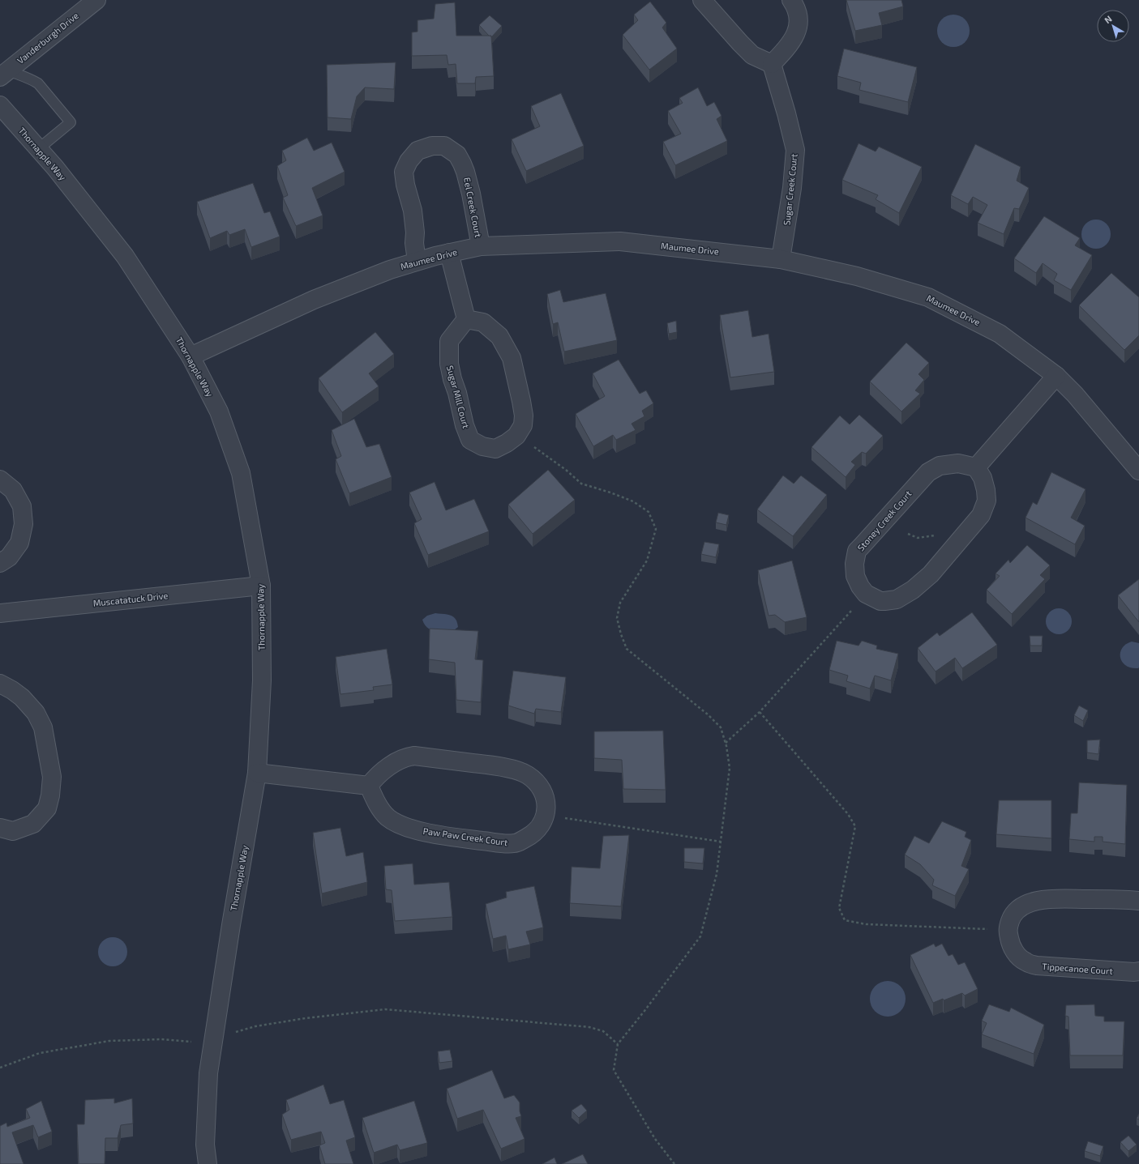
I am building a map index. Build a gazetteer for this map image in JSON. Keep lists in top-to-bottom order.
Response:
{
  "streets": {
    "street": [
      "Vanderburgh Drive",
      "Thornapple Way",
      "Sugar Creek Court",
      "Eel Creek Court",
      "Maumee Drive",
      "Sugar Mill Court",
      "Stoney Creek Court",
      "Muscatatuck Drive",
      "Paw Paw Creek Court",
      "Tippecanoe Court"
    ]
  },
  "crossings": [
    ["Thornapple Way", "Maumee Drive"],
    ["Thornapple Way", "Muscatatuck Drive"],
    ["Sugar Creek Court", "Maumee Drive"],
    ["Eel Creek Court", "Maumee Drive"]
  ],
  "north": "top left"
}
